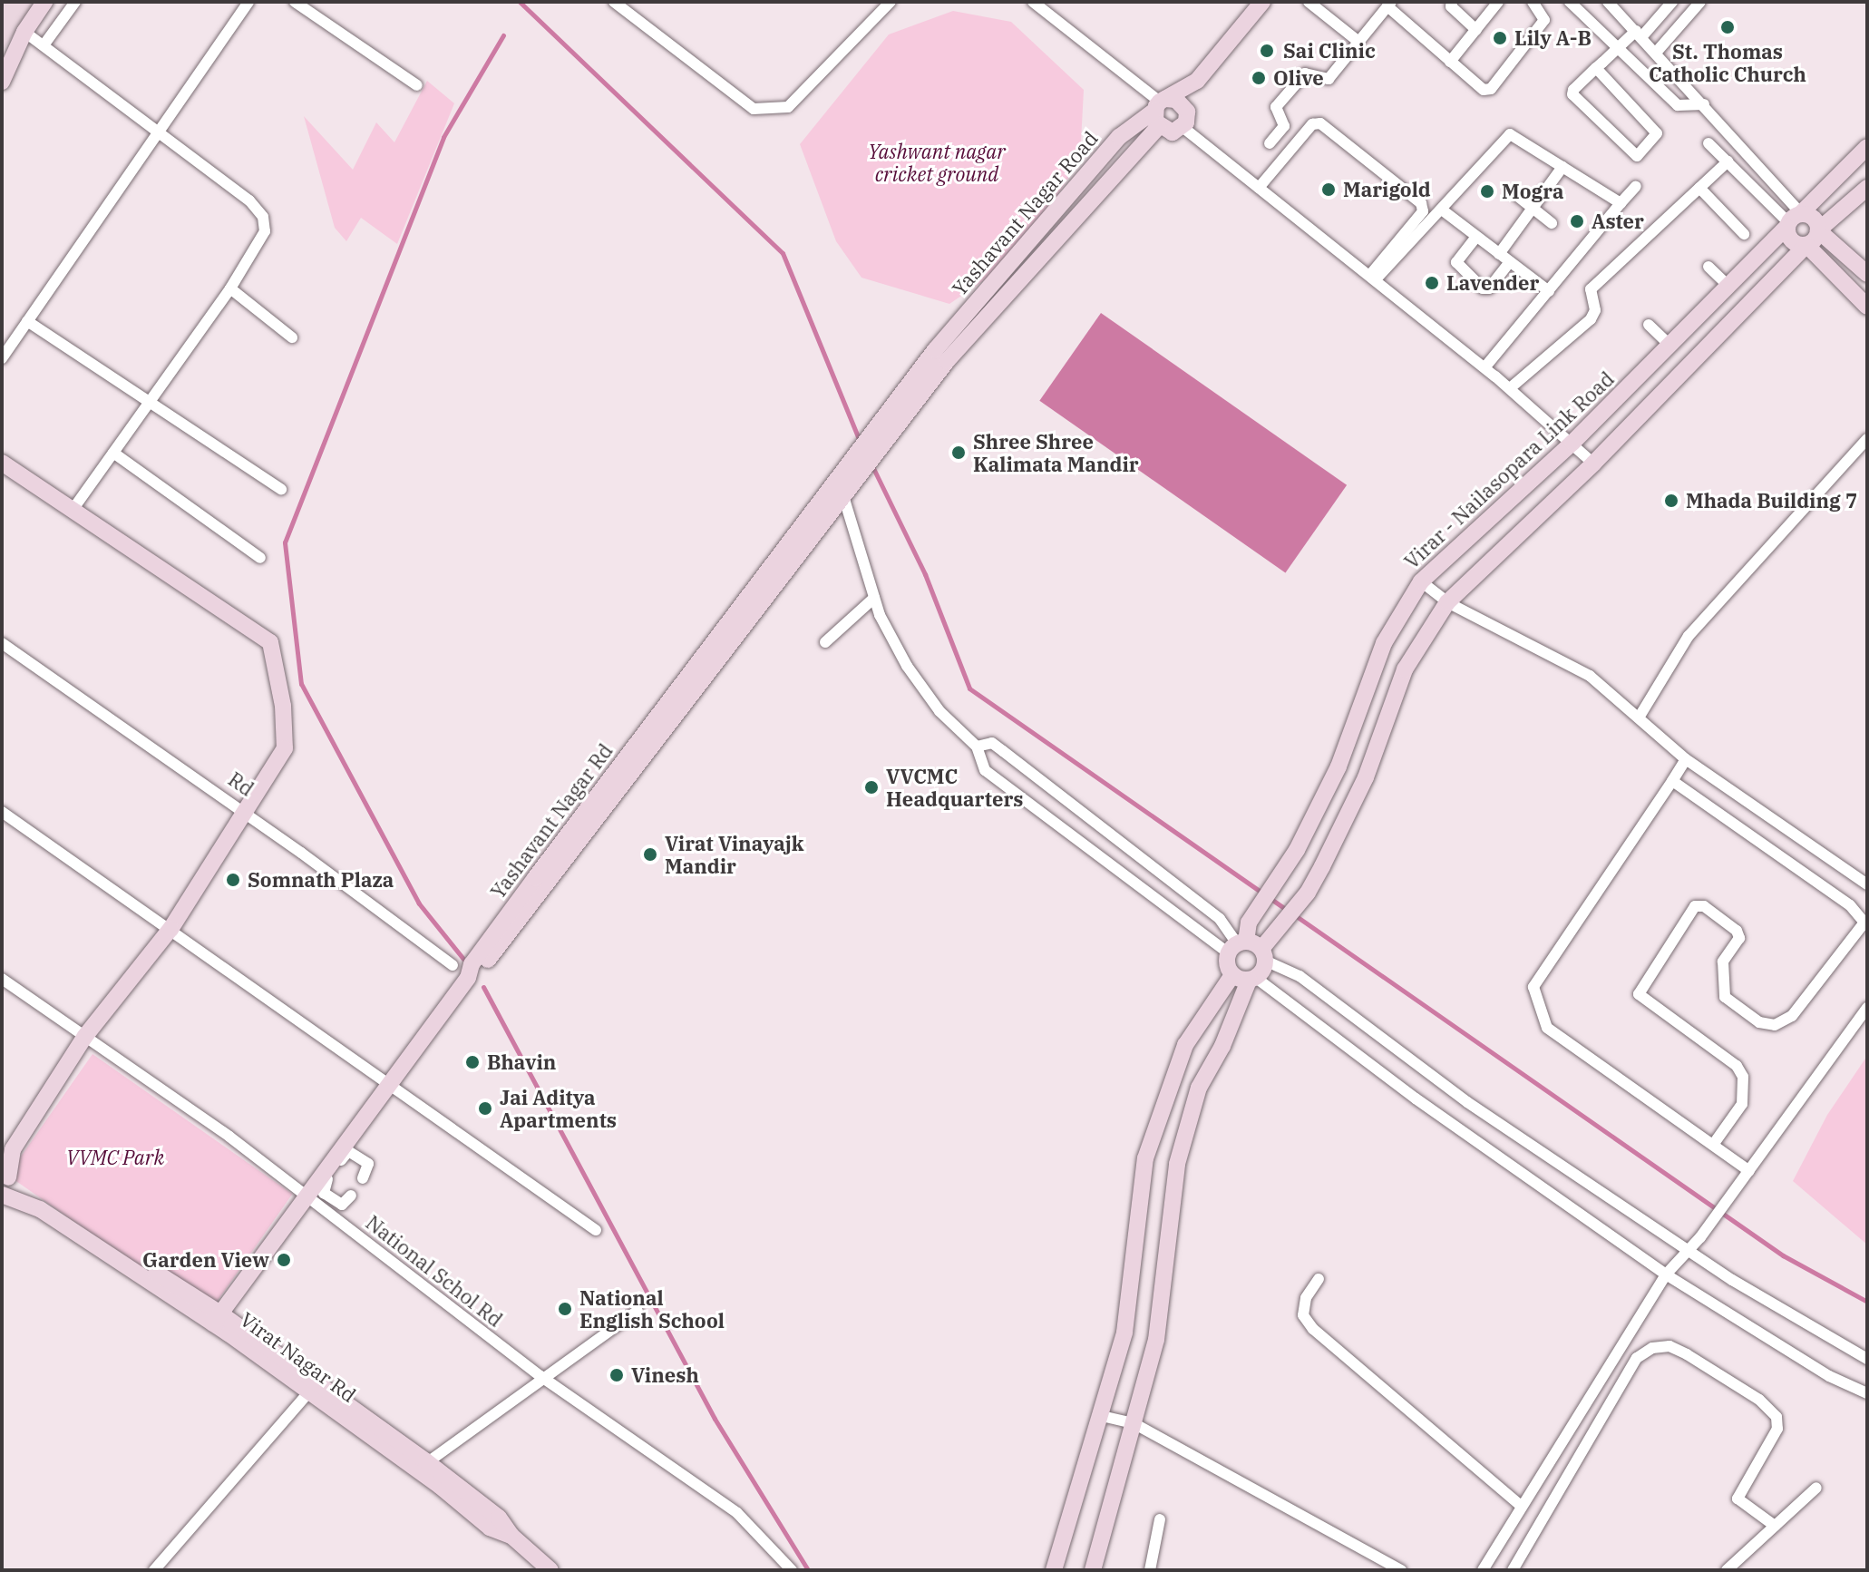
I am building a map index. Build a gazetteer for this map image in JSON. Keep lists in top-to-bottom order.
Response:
{
  "streets": {
    "street": [
      "Yashavant Nagar Road",
      "Virar - Nailasopara Link Road",
      "Rd",
      "Yashavant Nagar Rd",
      "National Schol Rd",
      "Virat Nagar Rd"
    ]
  },
  "crossings": [
    ["Yashavant Nagar Road", "Yashavant Nagar Rd"],
    ["Yashavant Nagar Rd", "National Schol Rd"],
    ["Yashavant Nagar Rd", "Virat Nagar Rd"]
  ],
  "parks": ["Yashwant nagar cricket ground", "VVMC Park"],
  "places": [
    "St. Thomas Catholic Church",
    "Lily A-B",
    "Sai Clinic",
    "Olive",
    "Marigold",
    "Mogra",
    "Aster",
    "Lavender",
    "Shree Shree Kalimata Mandir",
    "Mhada Building 7",
    "VVCMC Headquarters",
    "Virat Vinayajk Mandir",
    "Somnath Plaza",
    "Bhavin",
    "Jai Aditya Apartments",
    "Garden View",
    "National English School",
    "Vinesh"
  ]
}
